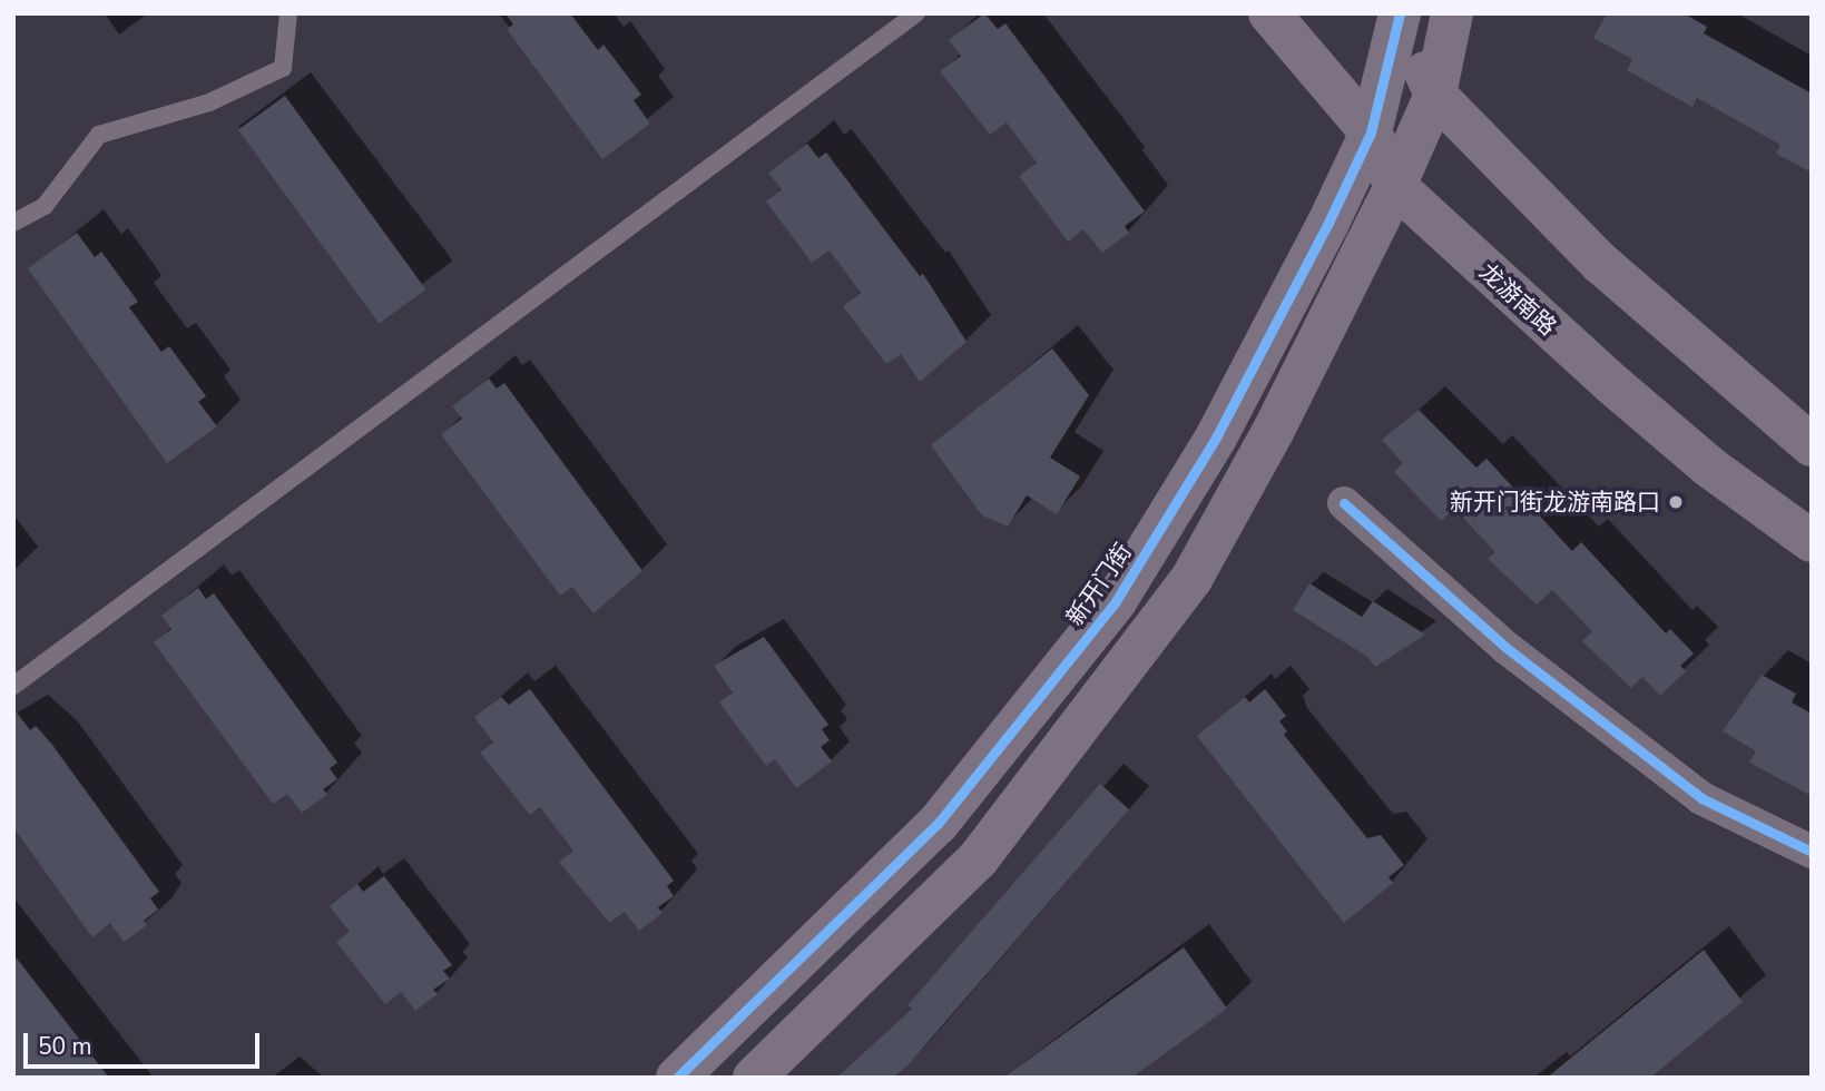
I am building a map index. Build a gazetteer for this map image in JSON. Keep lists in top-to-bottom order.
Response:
{
  "streets": {
    "street": ["龙游南路", "新开门街"]
  },
  "crossings": [
    ["龙游南路", "新开门街"]
  ],
  "places": ["新开门街龙游南路口"],
  "scale_bar": "50 m"
}
